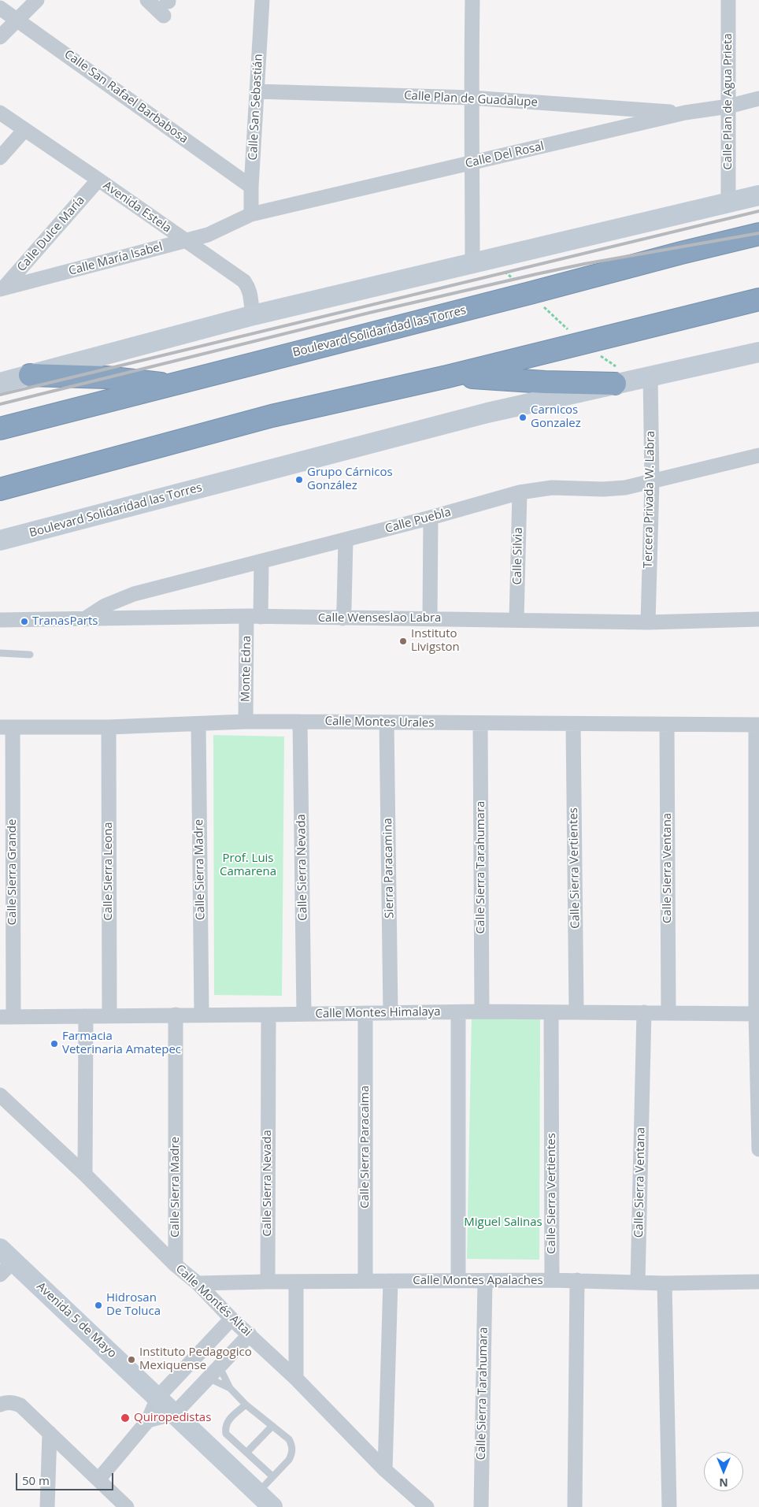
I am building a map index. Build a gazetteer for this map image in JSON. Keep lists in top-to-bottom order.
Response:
{
  "streets": {
    "highway": ["Boulevard Solidaridad las Torres"],
    "main road": ["Avenida 5 de Mayo"],
    "street": [
      "Calle San Rafael Barbabosa",
      "Calle Plan de Guadalupe",
      "Calle Plan de Agua Prieta",
      "Calle San Sebastián",
      "Calle Del Rosal",
      "Avenida Estela",
      "Calle Dulce María",
      "Calle María Isabel",
      "Tercera Privada W. Labra",
      "Calle Puebla",
      "Calle Silvia",
      "Calle Wenseslao Labra",
      "Monte Edna",
      "Calle Montes Urales",
      "Calle Sierra Nevada",
      "Calle Sierra Tarahumara",
      "Sierra Paracamina",
      "Calle Sierra Vertientes",
      "Calle Sierra Ventana",
      "Calle Sierra Madre",
      "Calle Sierra Leona",
      "Calle Sierra Grande",
      "Calle Montes Himalaya",
      "Calle Sierra Paracaima",
      "Calle Montes Apalaches",
      "Calle Montés Altai"
    ]
  },
  "crossings": [
    ["Calle San Rafael Barbabosa", "Calle San Sebastián"],
    ["Calle Plan de Guadalupe", "Calle San Sebastián"],
    ["Calle Plan de Guadalupe", "Calle Del Rosal"],
    ["Calle Plan de Agua Prieta", "Calle Del Rosal"],
    ["Calle San Sebastián", "Calle Del Rosal"],
    ["Calle San Sebastián", "Calle María Isabel"],
    ["Calle Del Rosal", "Calle María Isabel"],
    ["Avenida Estela", "Calle Dulce María"],
    ["Avenida Estela", "Calle María Isabel"],
    ["Calle Dulce María", "Calle María Isabel"],
    ["Boulevard Solidaridad las Torres", "Tercera Privada W. Labra"],
    ["Tercera Privada W. Labra", "Calle Puebla"],
    ["Tercera Privada W. Labra", "Calle Wenseslao Labra"],
    ["Calle Puebla", "Calle Silvia"],
    ["Calle Puebla", "Calle Wenseslao Labra"],
    ["Calle Puebla", "Monte Edna"],
    ["Calle Silvia", "Calle Wenseslao Labra"],
    ["Calle Wenseslao Labra", "Monte Edna"],
    ["Monte Edna", "Calle Montes Urales"],
    ["Calle Montes Urales", "Calle Sierra Nevada"],
    ["Calle Montes Urales", "Calle Sierra Tarahumara"],
    ["Calle Montes Urales", "Sierra Paracamina"],
    ["Calle Montes Urales", "Calle Sierra Vertientes"],
    ["Calle Montes Urales", "Calle Sierra Ventana"],
    ["Calle Montes Urales", "Calle Sierra Madre"],
    ["Calle Montes Urales", "Calle Sierra Leona"],
    ["Calle Montes Urales", "Calle Sierra Grande"],
    ["Calle Sierra Nevada", "Calle Montes Himalaya"],
    ["Calle Sierra Nevada", "Calle Montes Apalaches"],
    ["Calle Sierra Tarahumara", "Calle Montes Himalaya"],
    ["Calle Sierra Tarahumara", "Calle Montes Apalaches"],
    ["Sierra Paracamina", "Calle Montes Himalaya"],
    ["Calle Sierra Vertientes", "Calle Montes Himalaya"],
    ["Calle Sierra Vertientes", "Calle Montes Apalaches"],
    ["Calle Sierra Ventana", "Calle Montes Himalaya"],
    ["Calle Sierra Ventana", "Calle Montes Apalaches"],
    ["Calle Sierra Madre", "Calle Montes Himalaya"],
    ["Calle Sierra Madre", "Calle Montés Altai"],
    ["Calle Sierra Leona", "Calle Montes Himalaya"],
    ["Calle Sierra Grande", "Calle Montes Himalaya"],
    ["Calle Montes Himalaya", "Calle Sierra Paracaima"],
    ["Calle Sierra Paracaima", "Calle Montes Apalaches"],
    ["Calle Montes Apalaches", "Calle Montés Altai"]
  ],
  "parks": ["Prof. Luis Camarena", "Miguel Salinas"],
  "places": [
    "Carnicos Gonzalez",
    "Grupo Cárnicos González",
    "TranasParts",
    "Instituto Livigston",
    "Farmacia Veterinaria Amatepec",
    "Hidrosan De Toluca",
    "Instituto Pedagogico Mexiquense",
    "Quiropedistas"
  ],
  "scale_bar": "50 m",
  "north": "bottom"
}
